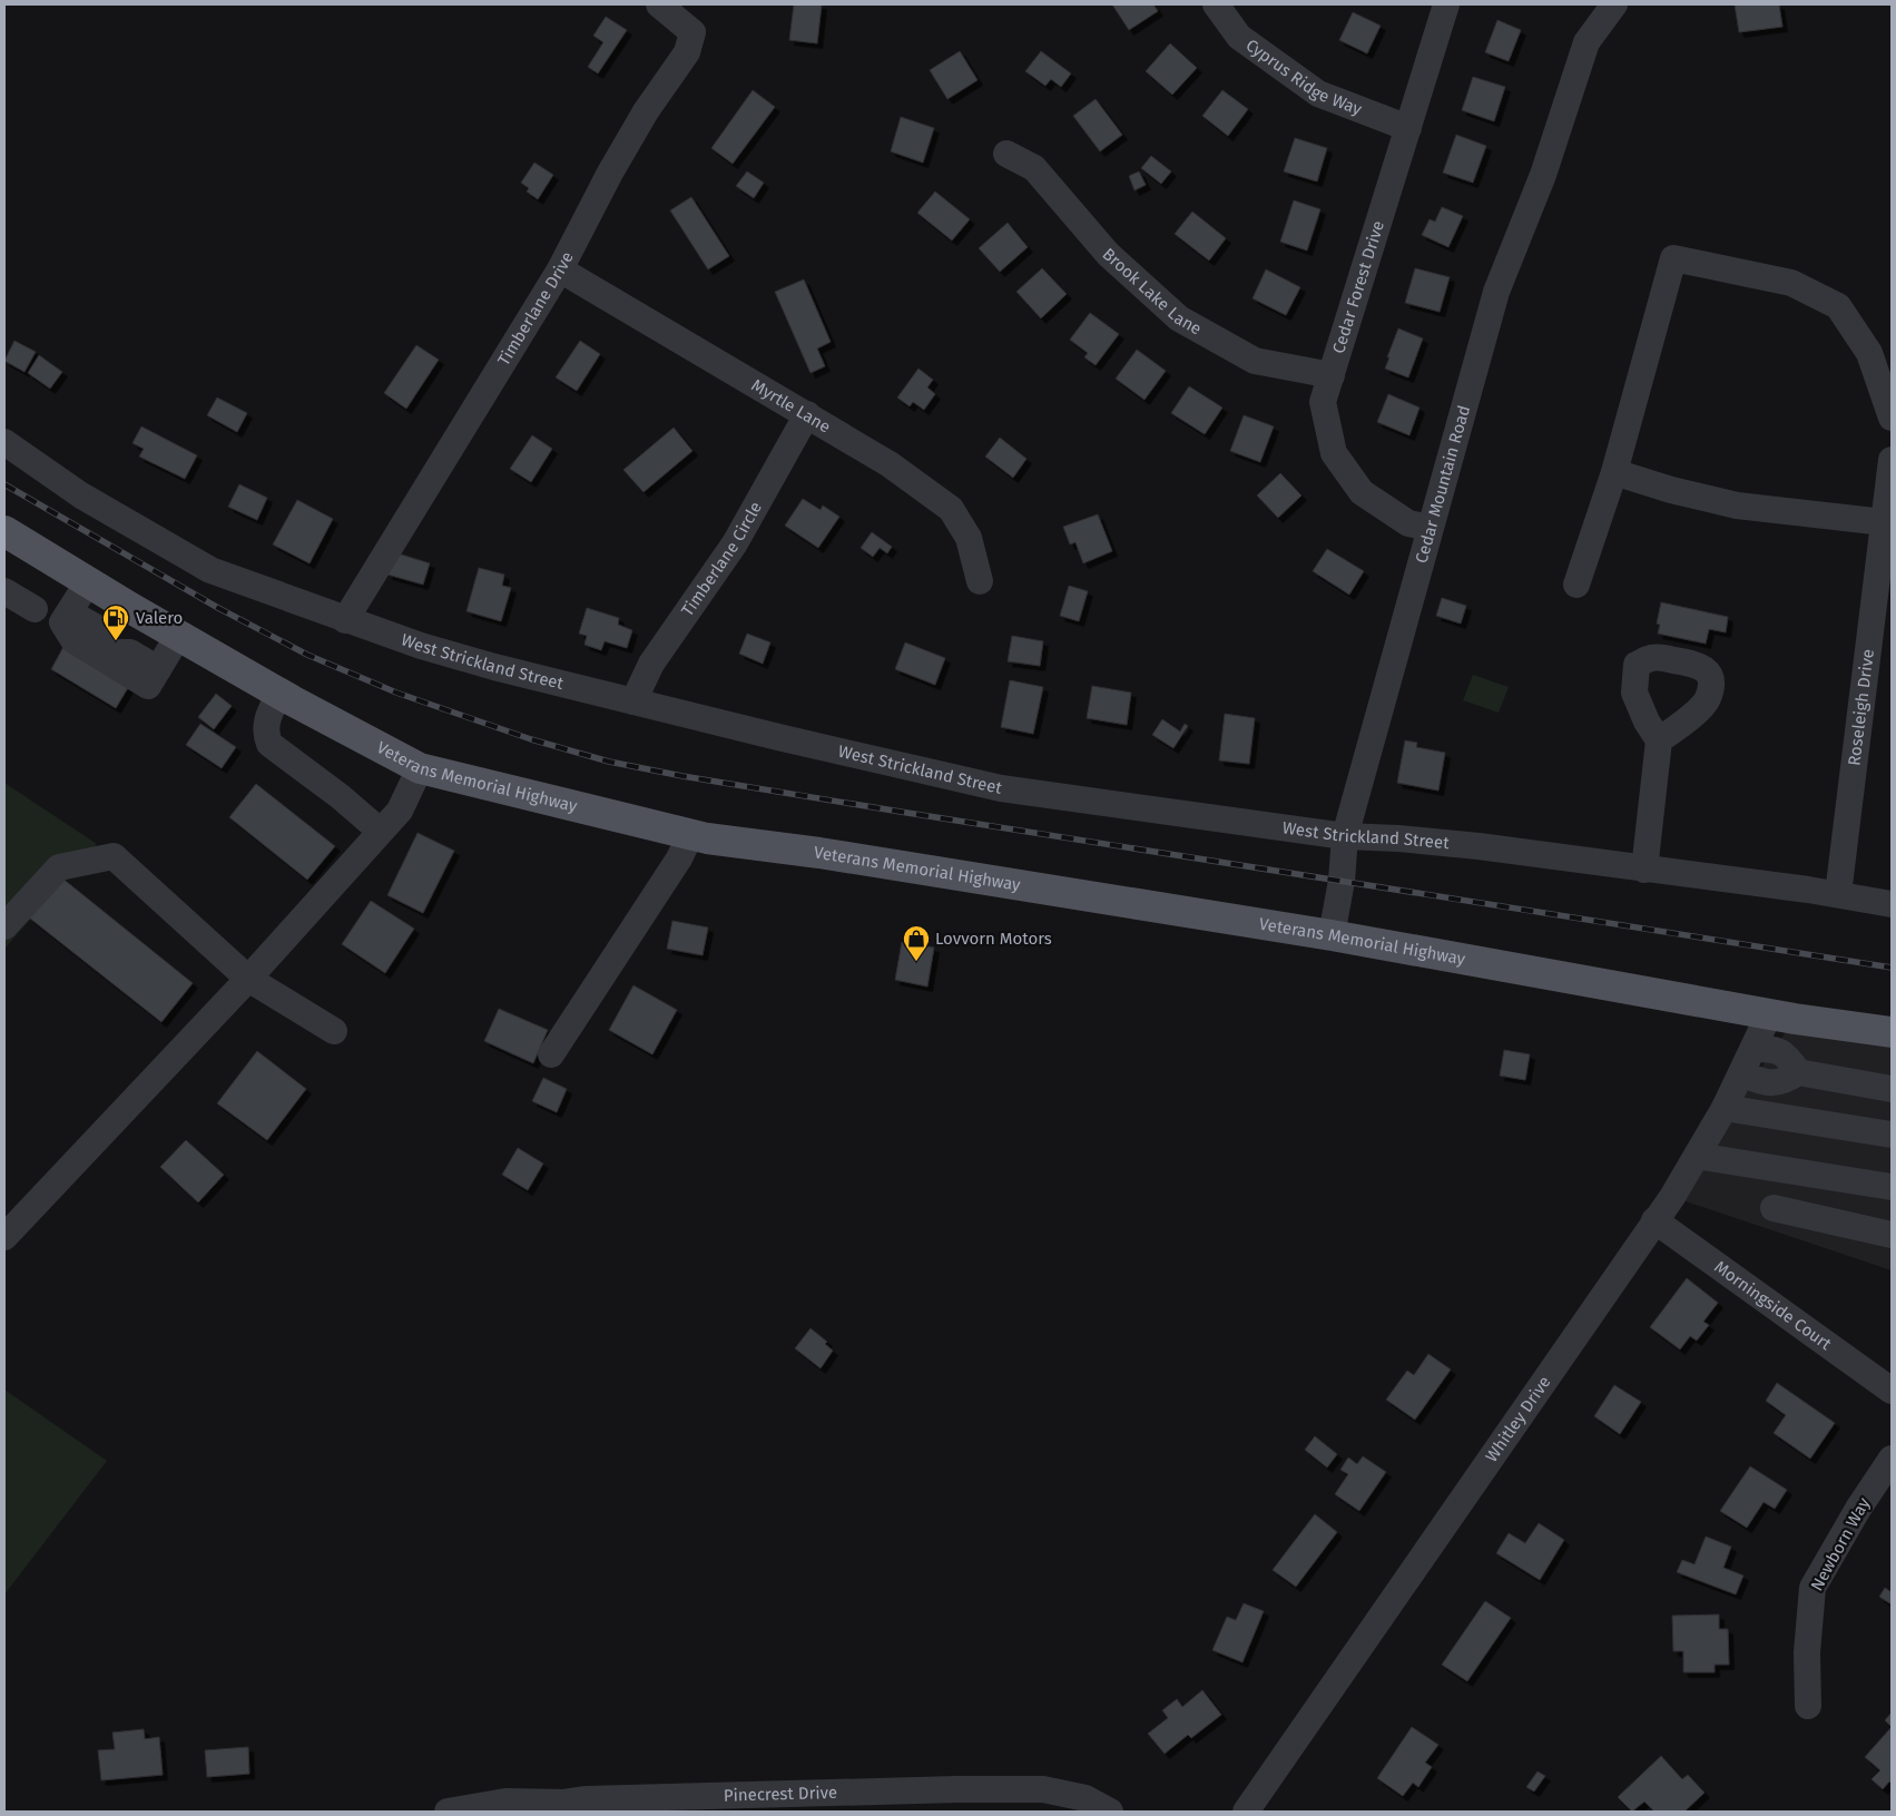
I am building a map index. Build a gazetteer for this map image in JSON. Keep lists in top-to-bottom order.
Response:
{
  "streets": {
    "main road": ["Veterans Memorial Highway"],
    "street": [
      "Cyprus Ridge Way",
      "Cedar Forest Drive",
      "Brook Lake Lane",
      "Timberlane Drive",
      "Myrtle Lane",
      "Cedar Mountain Road",
      "Timberlane Circle",
      "West Strickland Street",
      "Roseleigh Drive",
      "Morningside Court",
      "Whitley Drive",
      "Newborn Way",
      "Pinecrest Drive"
    ]
  },
  "crossings": [
    ["Cyprus Ridge Way", "Cedar Forest Drive"],
    ["Cedar Forest Drive", "Brook Lake Lane"],
    ["Cedar Forest Drive", "Cedar Mountain Road"],
    ["Timberlane Drive", "Myrtle Lane"],
    ["Timberlane Drive", "West Strickland Street"],
    ["Myrtle Lane", "Timberlane Circle"],
    ["Cedar Mountain Road", "West Strickland Street"],
    ["Cedar Mountain Road", "Veterans Memorial Highway"],
    ["Timberlane Circle", "West Strickland Street"],
    ["West Strickland Street", "Roseleigh Drive"],
    ["Veterans Memorial Highway", "Whitley Drive"],
    ["Morningside Court", "Whitley Drive"]
  ],
  "places": {
    "fuel station": ["Valero"],
    "shop": ["Lovvorn Motors"]
  }
}
